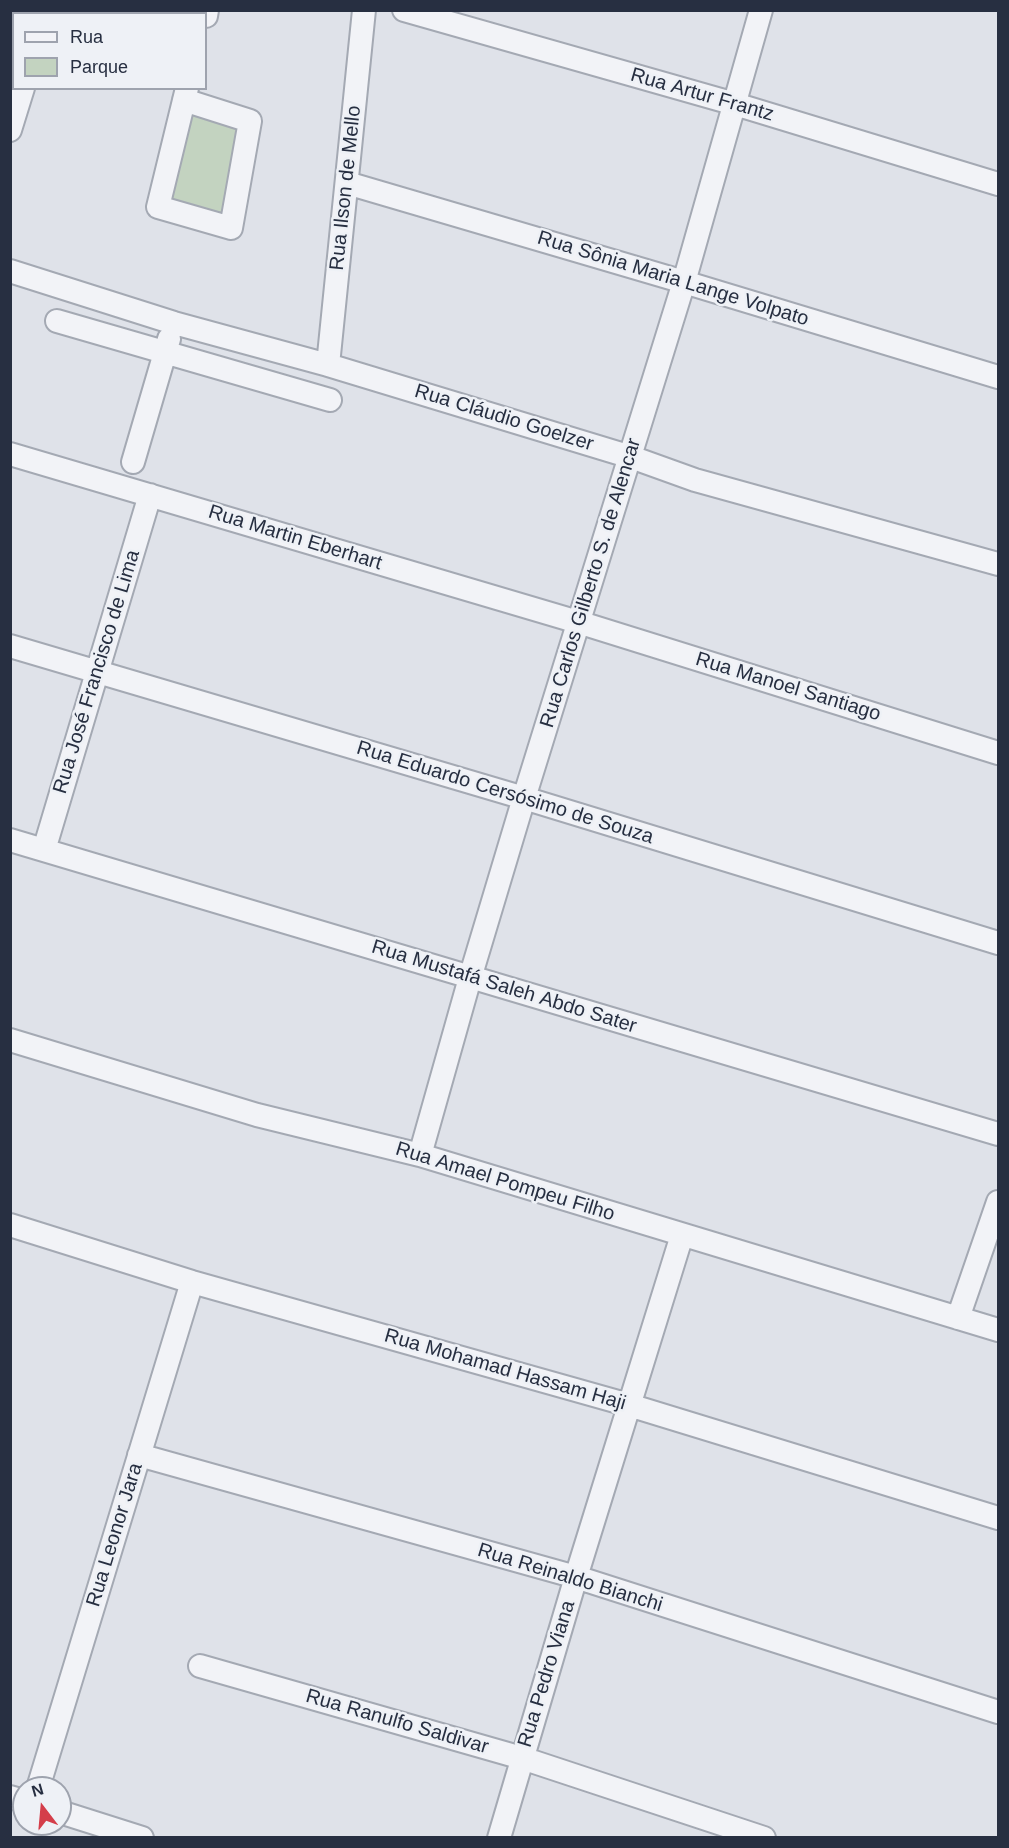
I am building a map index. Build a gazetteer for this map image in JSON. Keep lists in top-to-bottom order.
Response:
{
  "streets": {
    "street": [
      "Rua Artur Frantz",
      "Rua Ilson de Mello",
      "Rua Sônia Maria Lange Volpato",
      "Rua Cláudio Goelzer",
      "Rua Martin Eberhart",
      "Rua Carlos Gilberto S. de Alencar",
      "Rua José Francisco de Lima",
      "Rua Manoel Santiago",
      "Rua Eduardo Cersósimo de Souza",
      "Rua Mustafá Saleh Abdo Sater",
      "Rua Amael Pompeu Filho",
      "Rua Mohamad Hassam Haji",
      "Rua Leonor Jara",
      "Rua Reinaldo Bianchi",
      "Rua Pedro Viana",
      "Rua Ranulfo Saldivar"
    ]
  },
  "crossings": [
    ["Rua Artur Frantz", "Rua Carlos Gilberto S. de Alencar"],
    ["Rua Ilson de Mello", "Rua Sônia Maria Lange Volpato"],
    ["Rua Ilson de Mello", "Rua Cláudio Goelzer"],
    ["Rua Sônia Maria Lange Volpato", "Rua Carlos Gilberto S. de Alencar"],
    ["Rua Cláudio Goelzer", "Rua Carlos Gilberto S. de Alencar"],
    ["Rua Martin Eberhart", "Rua Carlos Gilberto S. de Alencar"],
    ["Rua Martin Eberhart", "Rua José Francisco de Lima"],
    ["Rua Martin Eberhart", "Rua Manoel Santiago"],
    ["Rua Carlos Gilberto S. de Alencar", "Rua Manoel Santiago"],
    ["Rua Carlos Gilberto S. de Alencar", "Rua Eduardo Cersósimo de Souza"],
    ["Rua Carlos Gilberto S. de Alencar", "Rua Mustafá Saleh Abdo Sater"],
    ["Rua Carlos Gilberto S. de Alencar", "Rua Amael Pompeu Filho"],
    ["Rua José Francisco de Lima", "Rua Eduardo Cersósimo de Souza"],
    ["Rua José Francisco de Lima", "Rua Mustafá Saleh Abdo Sater"],
    ["Rua Amael Pompeu Filho", "Rua Pedro Viana"],
    ["Rua Mohamad Hassam Haji", "Rua Leonor Jara"],
    ["Rua Mohamad Hassam Haji", "Rua Pedro Viana"],
    ["Rua Leonor Jara", "Rua Reinaldo Bianchi"],
    ["Rua Reinaldo Bianchi", "Rua Pedro Viana"],
    ["Rua Pedro Viana", "Rua Ranulfo Saldivar"]
  ],
  "legend": ["Rua", "Parque"],
  "north": "top"
}
